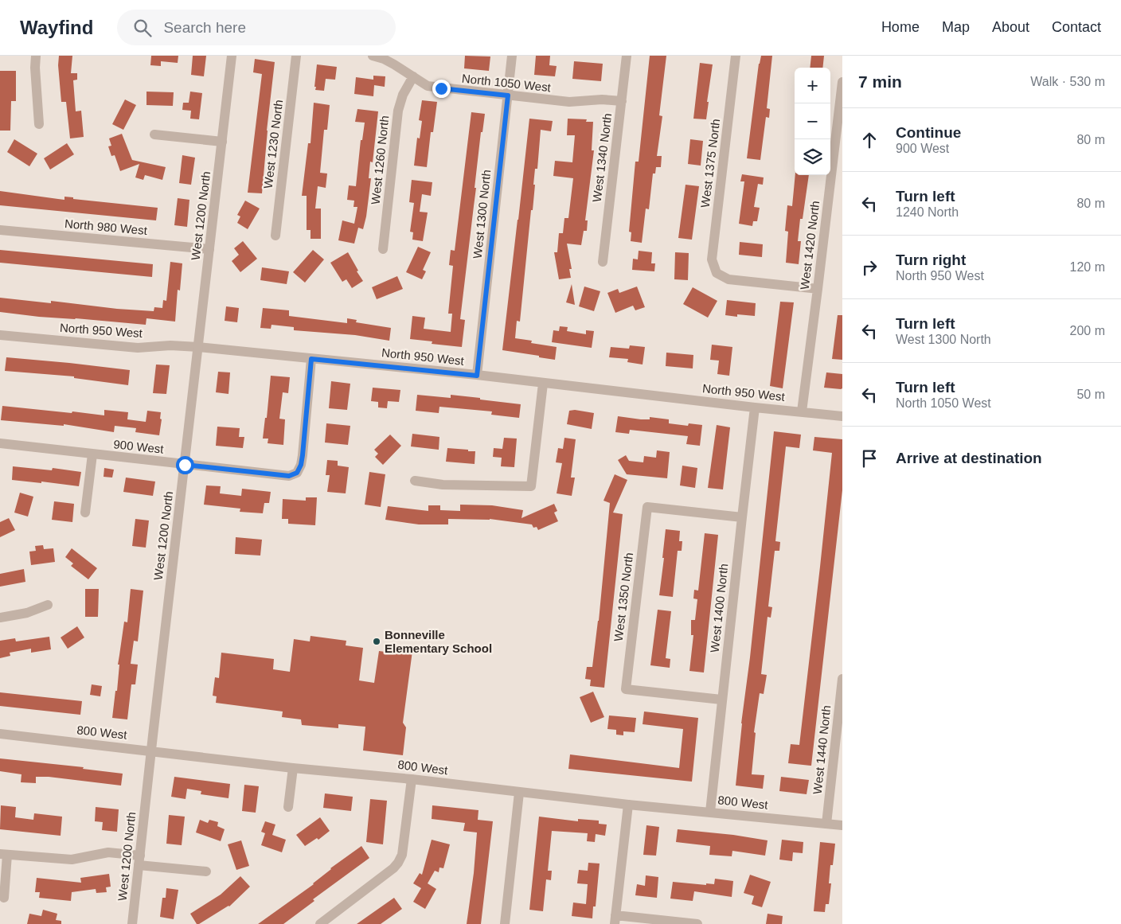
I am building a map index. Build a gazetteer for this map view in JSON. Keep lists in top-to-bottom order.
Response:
{
  "streets": {
    "street": [
      "North 1050 West",
      "West 1230 North",
      "West 1340 North",
      "West 1260 North",
      "West 1375 North",
      "West 1300 North",
      "West 1200 North",
      "North 980 West",
      "West 1420 North",
      "North 950 West",
      "900 West",
      "West 1350 North",
      "West 1400 North",
      "800 West",
      "West 1440 North"
    ]
  },
  "crossings": [
    ["North 1050 West", "West 1340 North"],
    ["North 1050 West", "West 1260 North"],
    ["North 1050 West", "West 1300 North"],
    ["West 1375 North", "West 1420 North"],
    ["West 1300 North", "North 950 West"],
    ["West 1200 North", "North 980 West"],
    ["West 1200 North", "North 950 West"],
    ["West 1200 North", "900 West"],
    ["West 1200 North", "800 West"],
    ["West 1420 North", "North 950 West"],
    ["North 950 West", "900 West"],
    ["North 950 West", "West 1400 North"],
    ["West 1350 North", "West 1400 North"],
    ["West 1400 North", "800 West"],
    ["800 West", "West 1440 North"]
  ],
  "places": ["Bonneville Elementary School"],
  "page": {
    "header": "Wayfind",
    "search": "Search here",
    "nav": [
      "Home",
      "Map",
      "About",
      "Contact"
    ],
    "heading": ["7 min", "Walk · 530 m"],
    "map_buttons": ["+", "−"],
    "list": [
      ["Continue", "900 West", "80 m"],
      ["Turn left", "1240 North", "80 m"],
      ["Turn right", "North 950 West", "120 m"],
      ["Turn left", "West 1300 North", "200 m"],
      ["Turn left", "North 1050 West", "50 m"],
      "Arrive at destination"
    ]
  }
}
